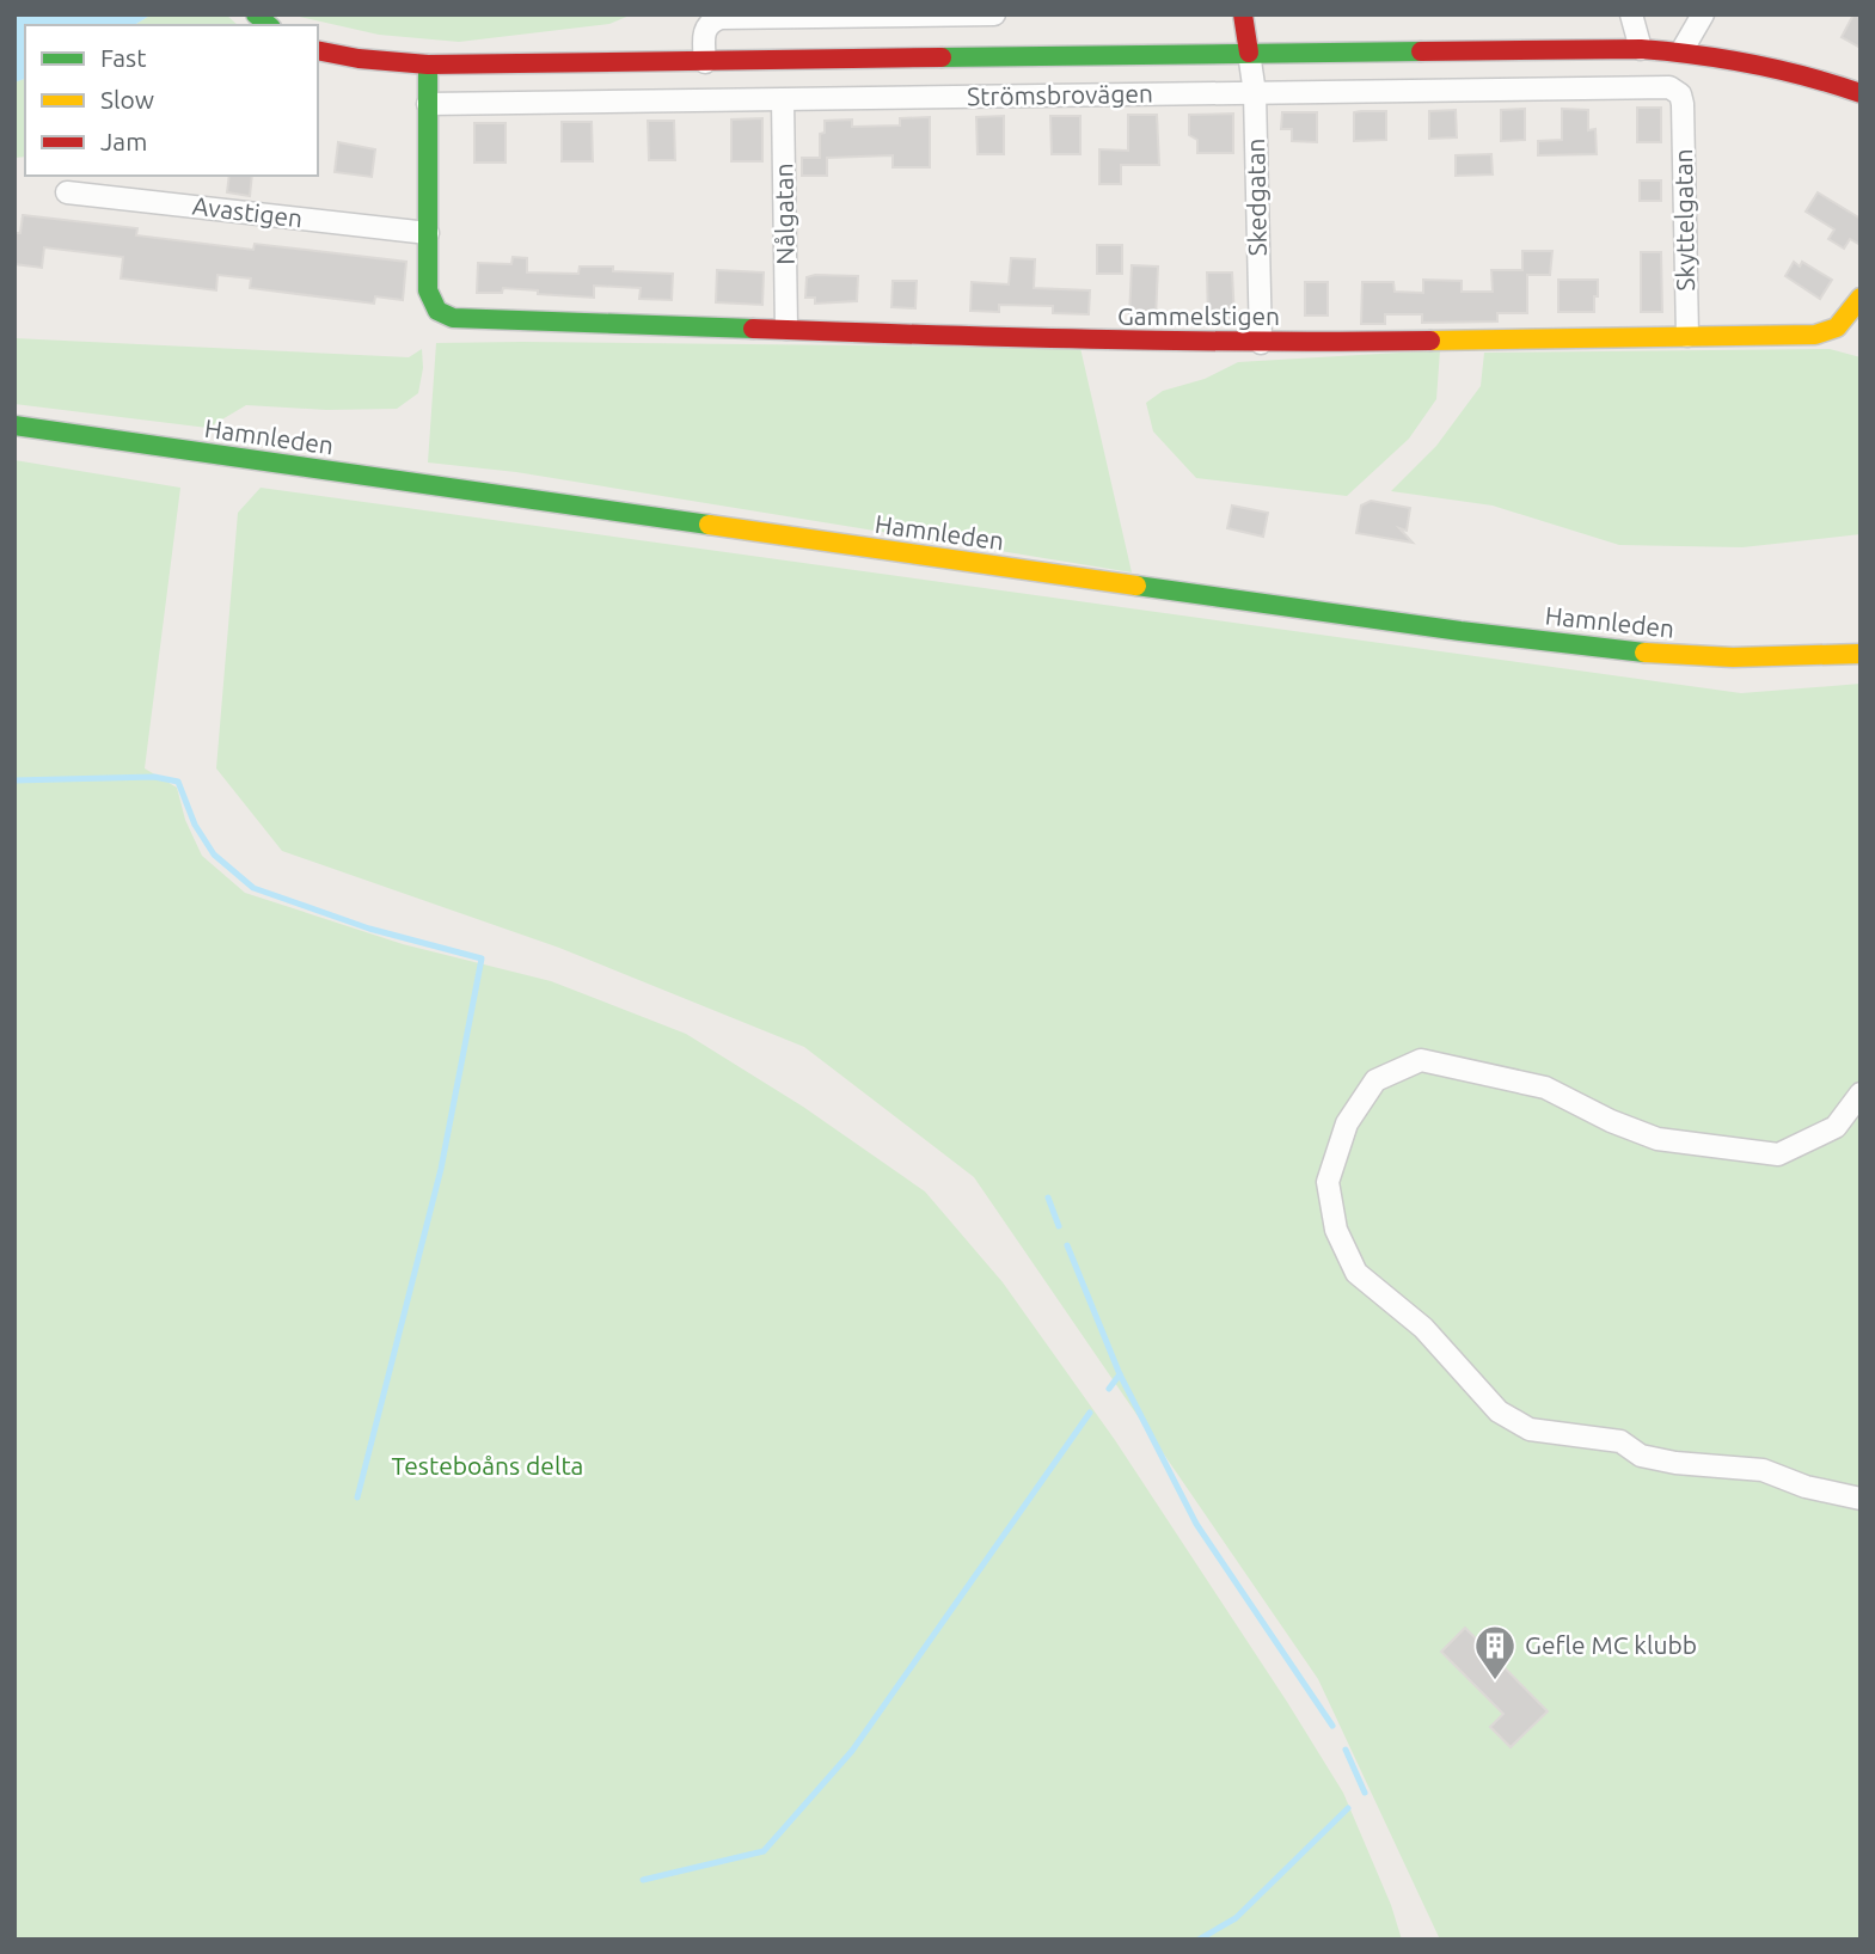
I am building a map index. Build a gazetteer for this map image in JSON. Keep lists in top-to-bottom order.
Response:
{
  "streets": {
    "street": [
      "Strömsbrovägen",
      "Skedgatan",
      "Avastigen",
      "Nålgatan",
      "Skyttelgatan",
      "Gammelstigen",
      "Hamnleden"
    ]
  },
  "crossings": [
    ["Strömsbrovägen", "Skedgatan"],
    ["Strömsbrovägen", "Nålgatan"],
    ["Strömsbrovägen", "Skyttelgatan"],
    ["Skedgatan", "Gammelstigen"],
    ["Avastigen", "Gammelstigen"],
    ["Nålgatan", "Gammelstigen"],
    ["Skyttelgatan", "Gammelstigen"]
  ],
  "parks": ["Testeboåns delta"],
  "places": {
    "building": ["Gefle MC klubb"]
  },
  "legend": ["Fast", "Slow", "Jam"]
}
